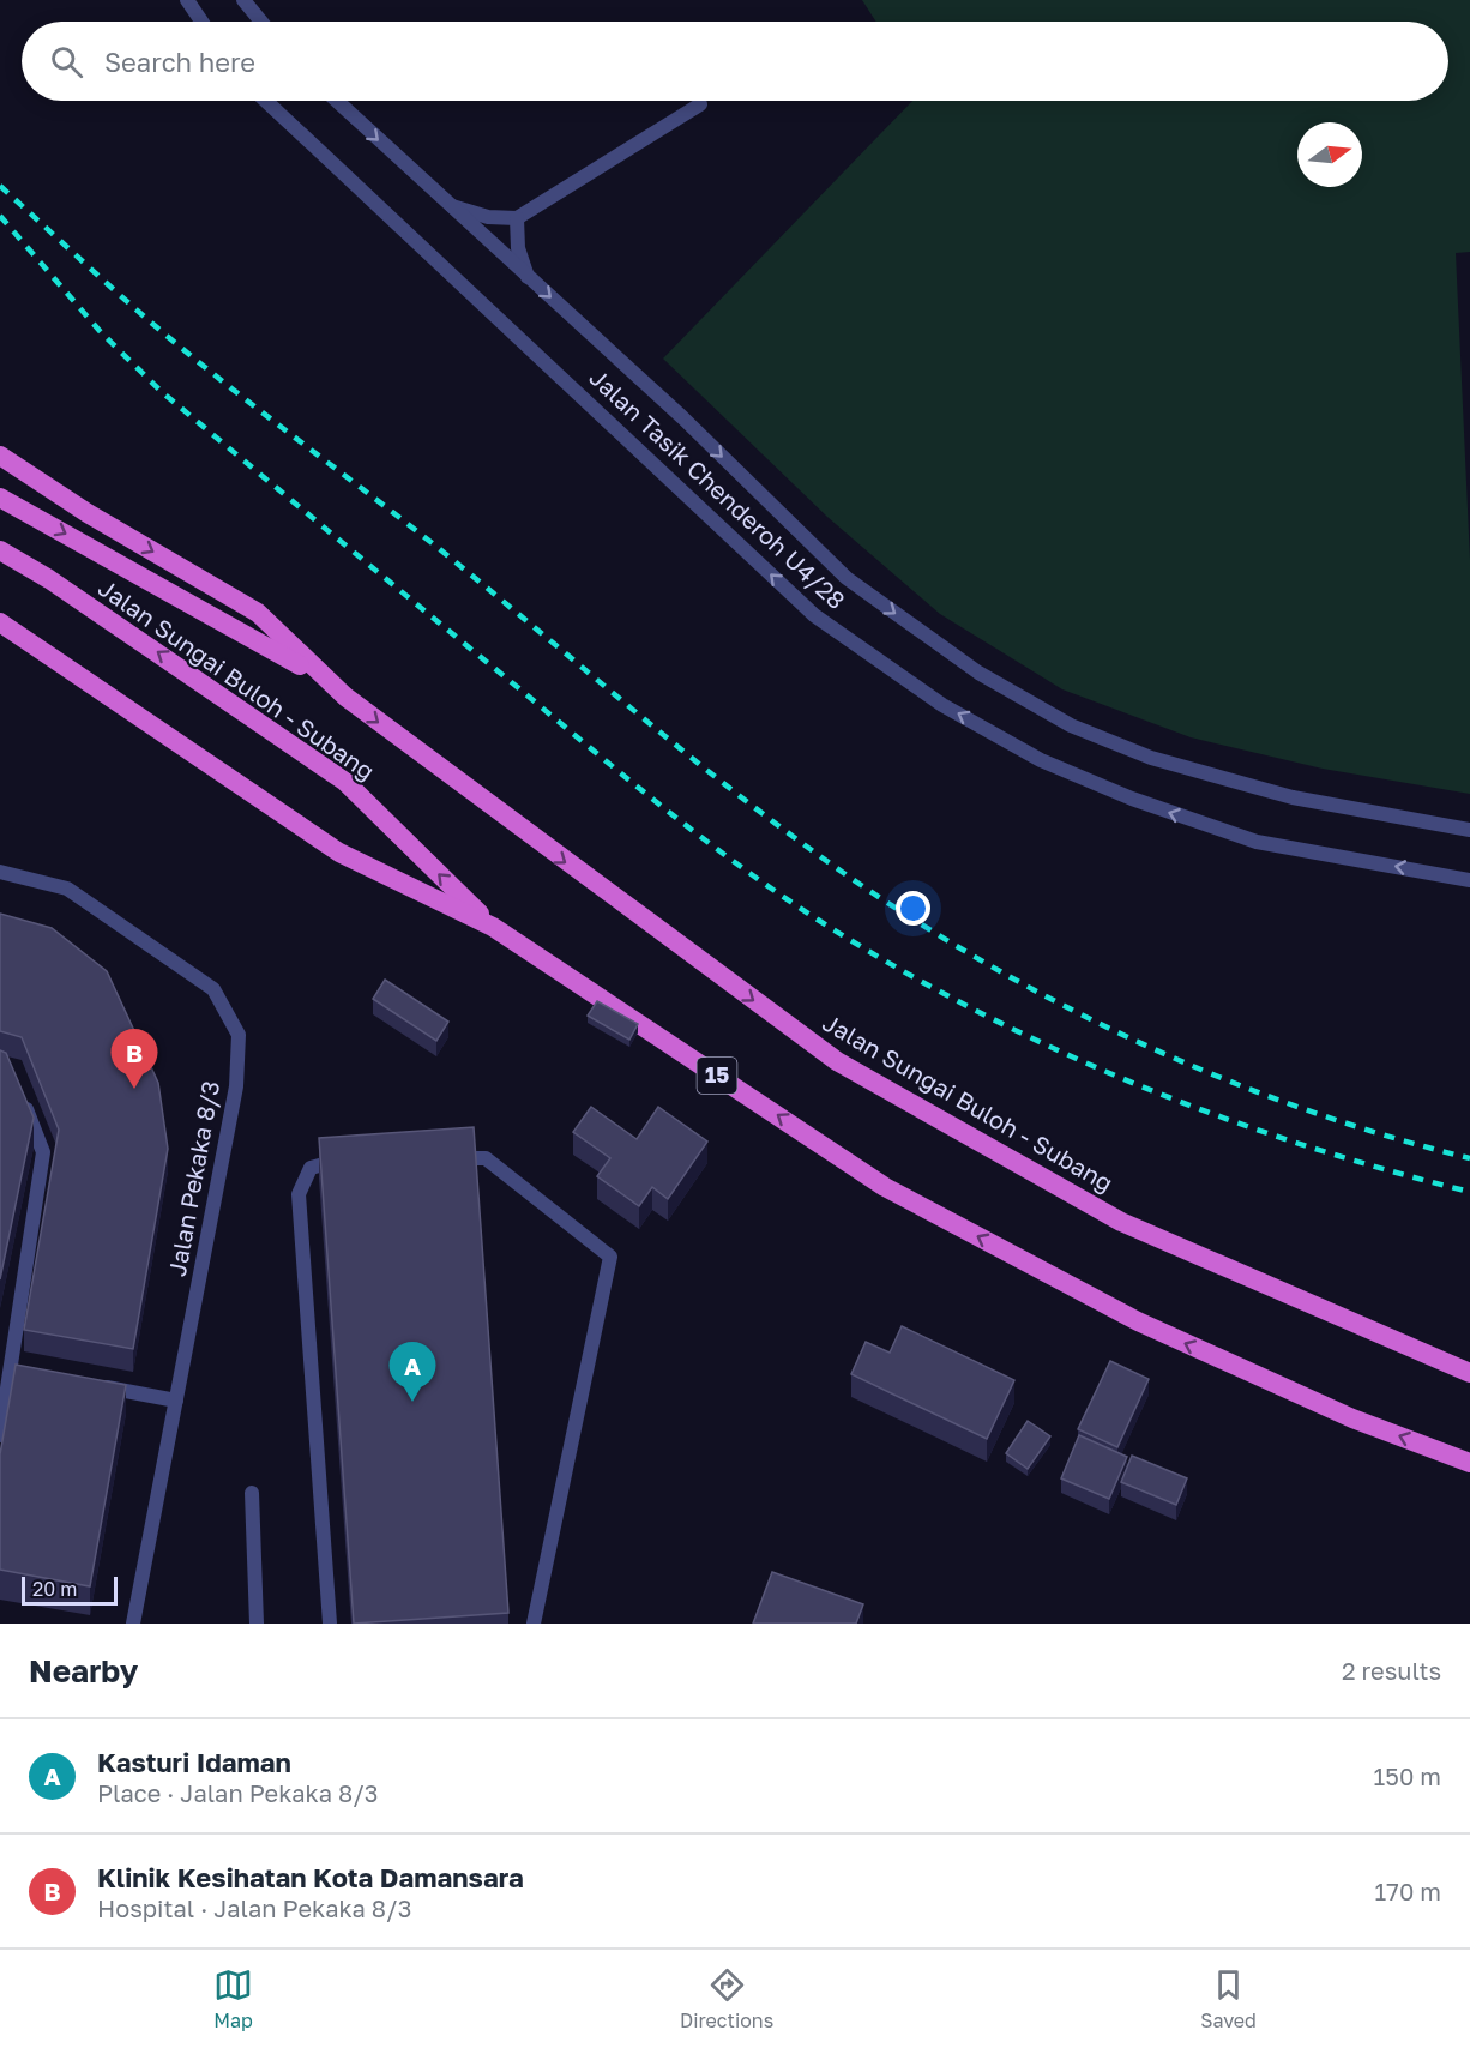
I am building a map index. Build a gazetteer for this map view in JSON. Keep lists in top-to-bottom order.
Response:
{
  "streets": {
    "highway": ["Jalan Sungai Buloh - Subang", "15"],
    "street": ["Jalan Tasik Chenderoh U4/28", "Jalan Pekaka 8/3"]
  },
  "scale_bar": "20 m",
  "north": "right",
  "page": {
    "search": "Search here",
    "pins": ["B", "A"],
    "scale": "20 m",
    "heading": ["Nearby", "2 results"],
    "list": [
      {
        "mark": "A",
        "name": "Kasturi Idaman",
        "note": "Place · Jalan Pekaka 8/3",
        "value": "150 m"
      },
      {
        "mark": "B",
        "name": "Klinik Kesihatan Kota Damansara",
        "note": "Hospital · Jalan Pekaka 8/3",
        "value": "170 m"
      }
    ],
    "nav": ["Map", "Directions", "Saved"]
  }
}
